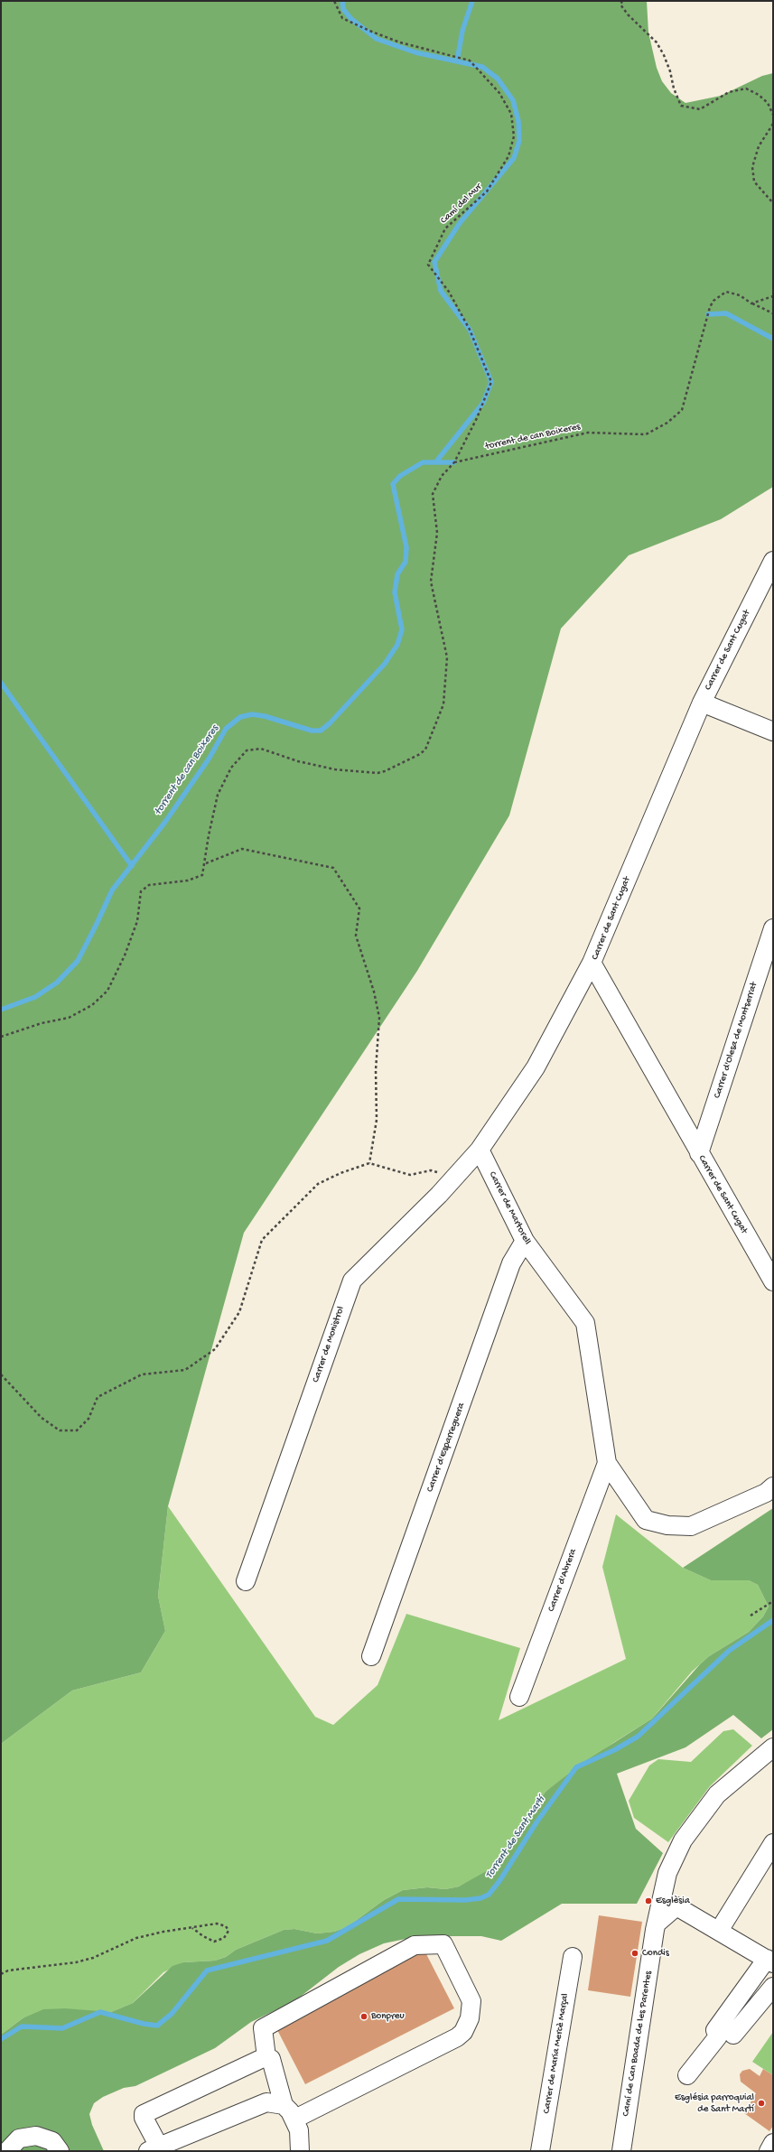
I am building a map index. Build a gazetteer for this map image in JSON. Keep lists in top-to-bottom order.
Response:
{
  "streets": {
    "street": [
      "Carrer de Sant Cugat",
      "Carrer d'Olesa de Montserrat",
      "Carrer de Martorell",
      "Carrer de Monistrol",
      "Carrer d'Esparreguera",
      "Carrer d'Abrera",
      "Camí de Can Boada de les Parentes",
      "Carrer de Maria Mercè Marçal"
    ],
    "path": ["Camí del Mur", "torrent de can Boixeres"]
  },
  "crossings": [
    ["Camí del Mur", "torrent de can Boixeres"],
    ["Carrer de Sant Cugat", "Carrer d'Olesa de Montserrat"],
    ["Carrer de Martorell", "Carrer de Monistrol"],
    ["Carrer de Martorell", "Carrer d'Esparreguera"],
    ["Carrer de Martorell", "Carrer d'Abrera"]
  ],
  "water": ["torrent de can Boixeres", "Torrent de Sant Martí"],
  "places": [
    "Esglèsia",
    "Condis",
    "Bonpreu",
    "Església parroquial de Sant Martí"
  ]
}
